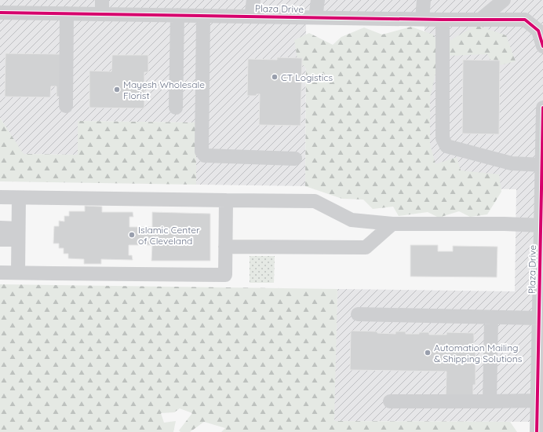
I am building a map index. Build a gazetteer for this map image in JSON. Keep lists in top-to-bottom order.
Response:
{
  "streets": {
    "street": ["Plaza Drive"]
  },
  "places": [
    "CT Logistics",
    "Mayesh Wholesale Florist",
    "Islamic Center of Cleveland",
    "Automation Mailing & Shipping Solutions"
  ]
}
